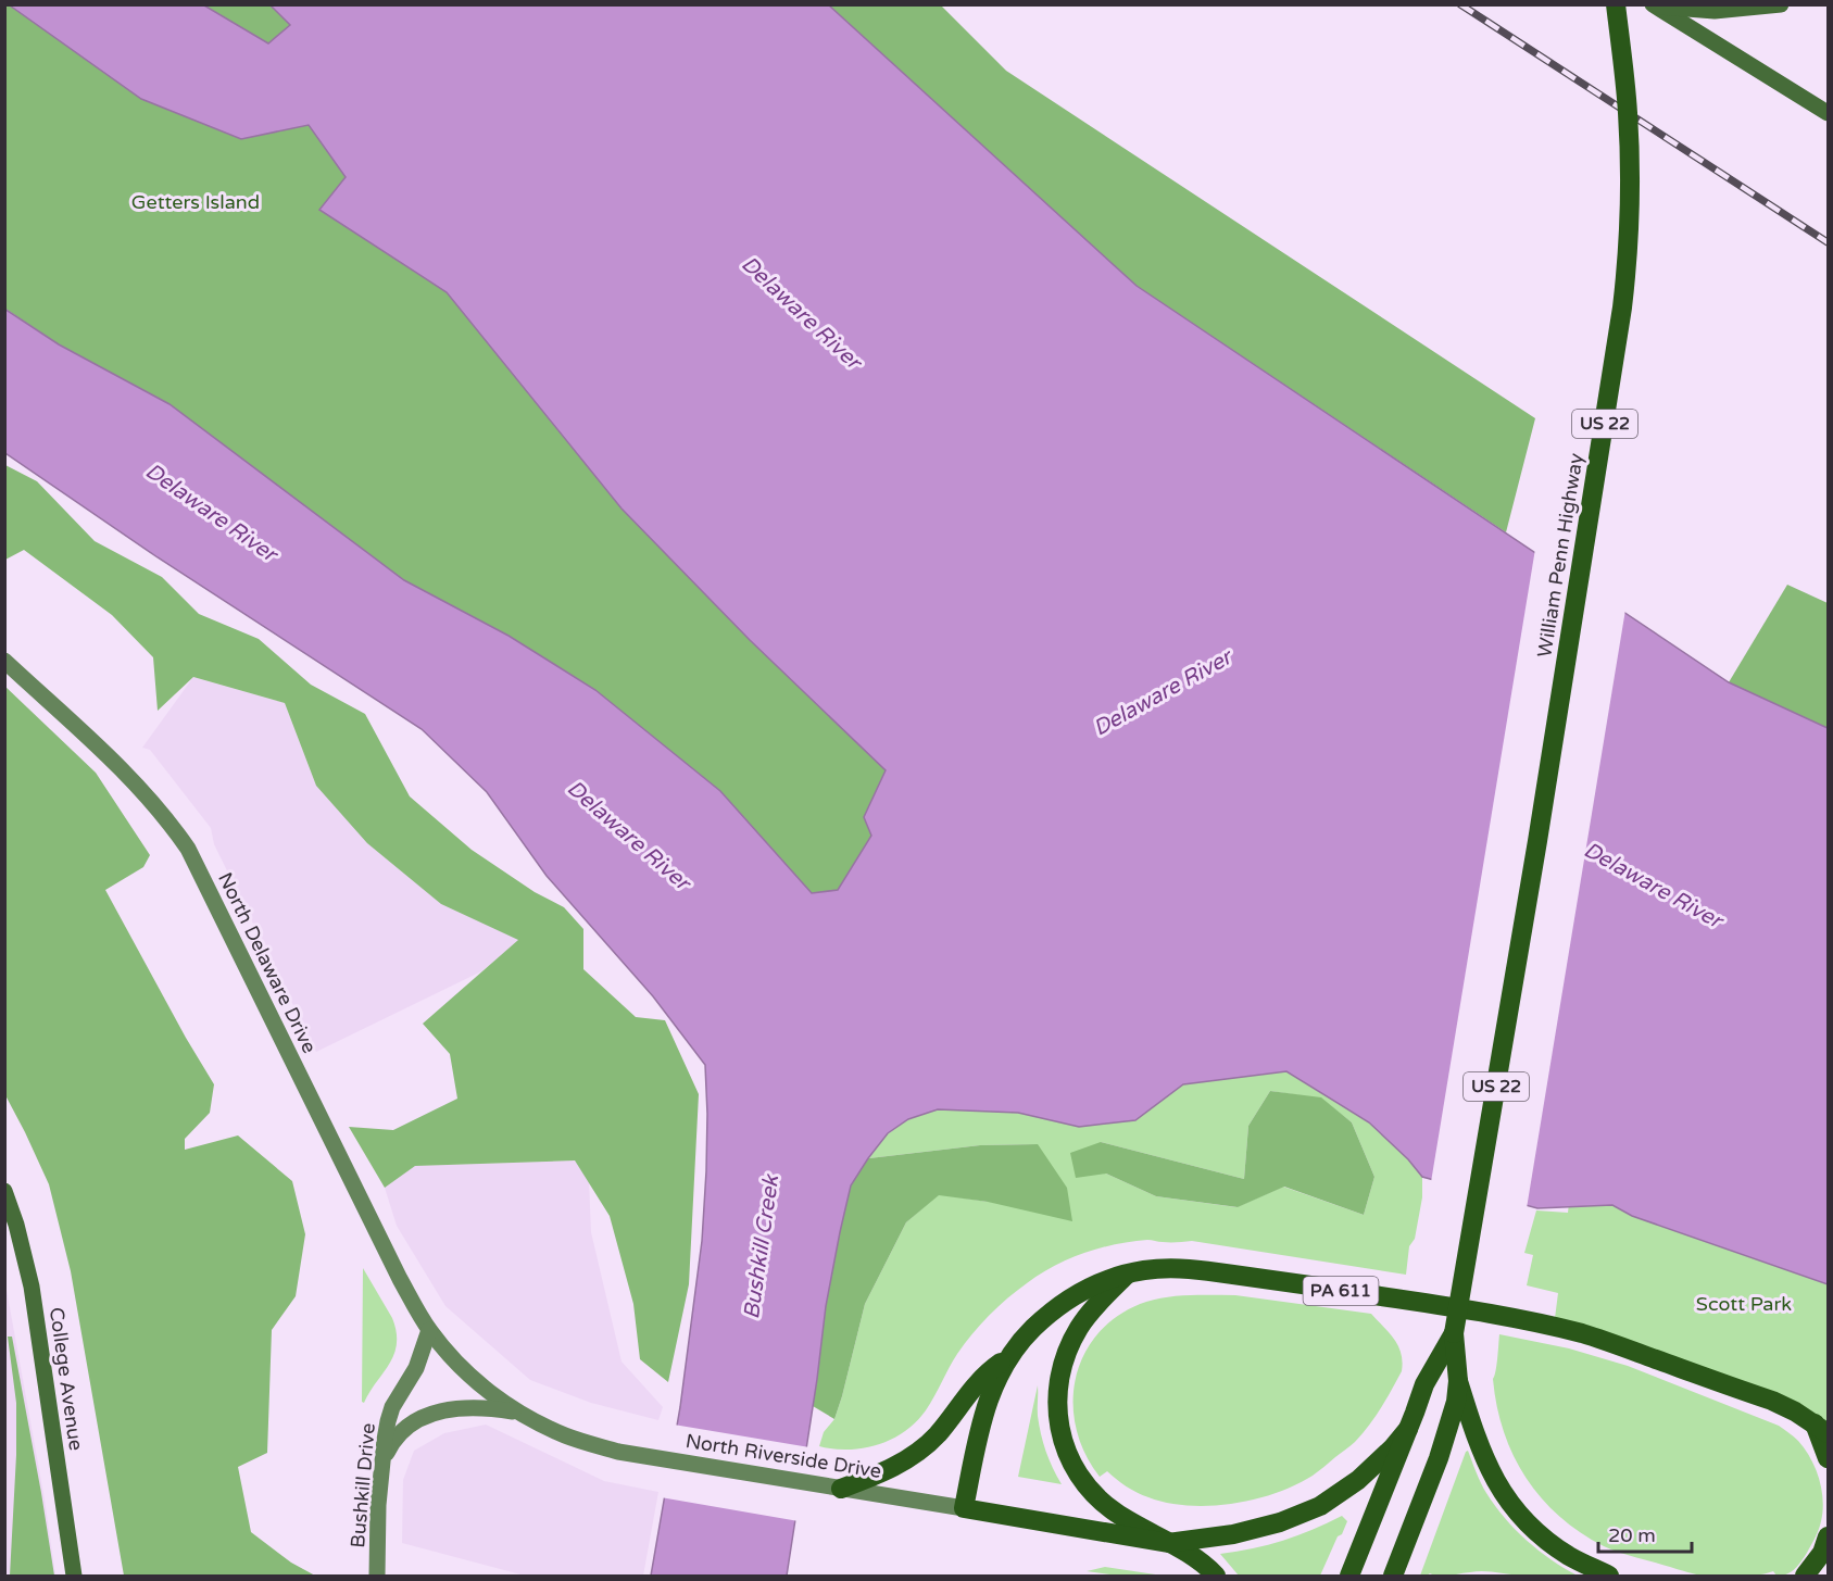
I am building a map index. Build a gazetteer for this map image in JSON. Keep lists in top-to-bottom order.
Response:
{
  "streets": {
    "highway": [
      "US 22",
      "William Penn Highway",
      "PA 611",
      "North Riverside Drive"
    ],
    "main road": ["North Delaware Drive", "College Avenue", "Bushkill Drive"]
  },
  "crossings": [
    ["US 22", "William Penn Highway"],
    ["North Delaware Drive", "North Riverside Drive"],
    ["North Delaware Drive", "Bushkill Drive"],
    ["PA 611", "North Riverside Drive"],
    ["North Riverside Drive", "Bushkill Drive"]
  ],
  "water": ["Delaware River", "Bushkill Creek"],
  "parks": ["Getters Island", "Scott Park"],
  "scale_bar": "20 m"
}
